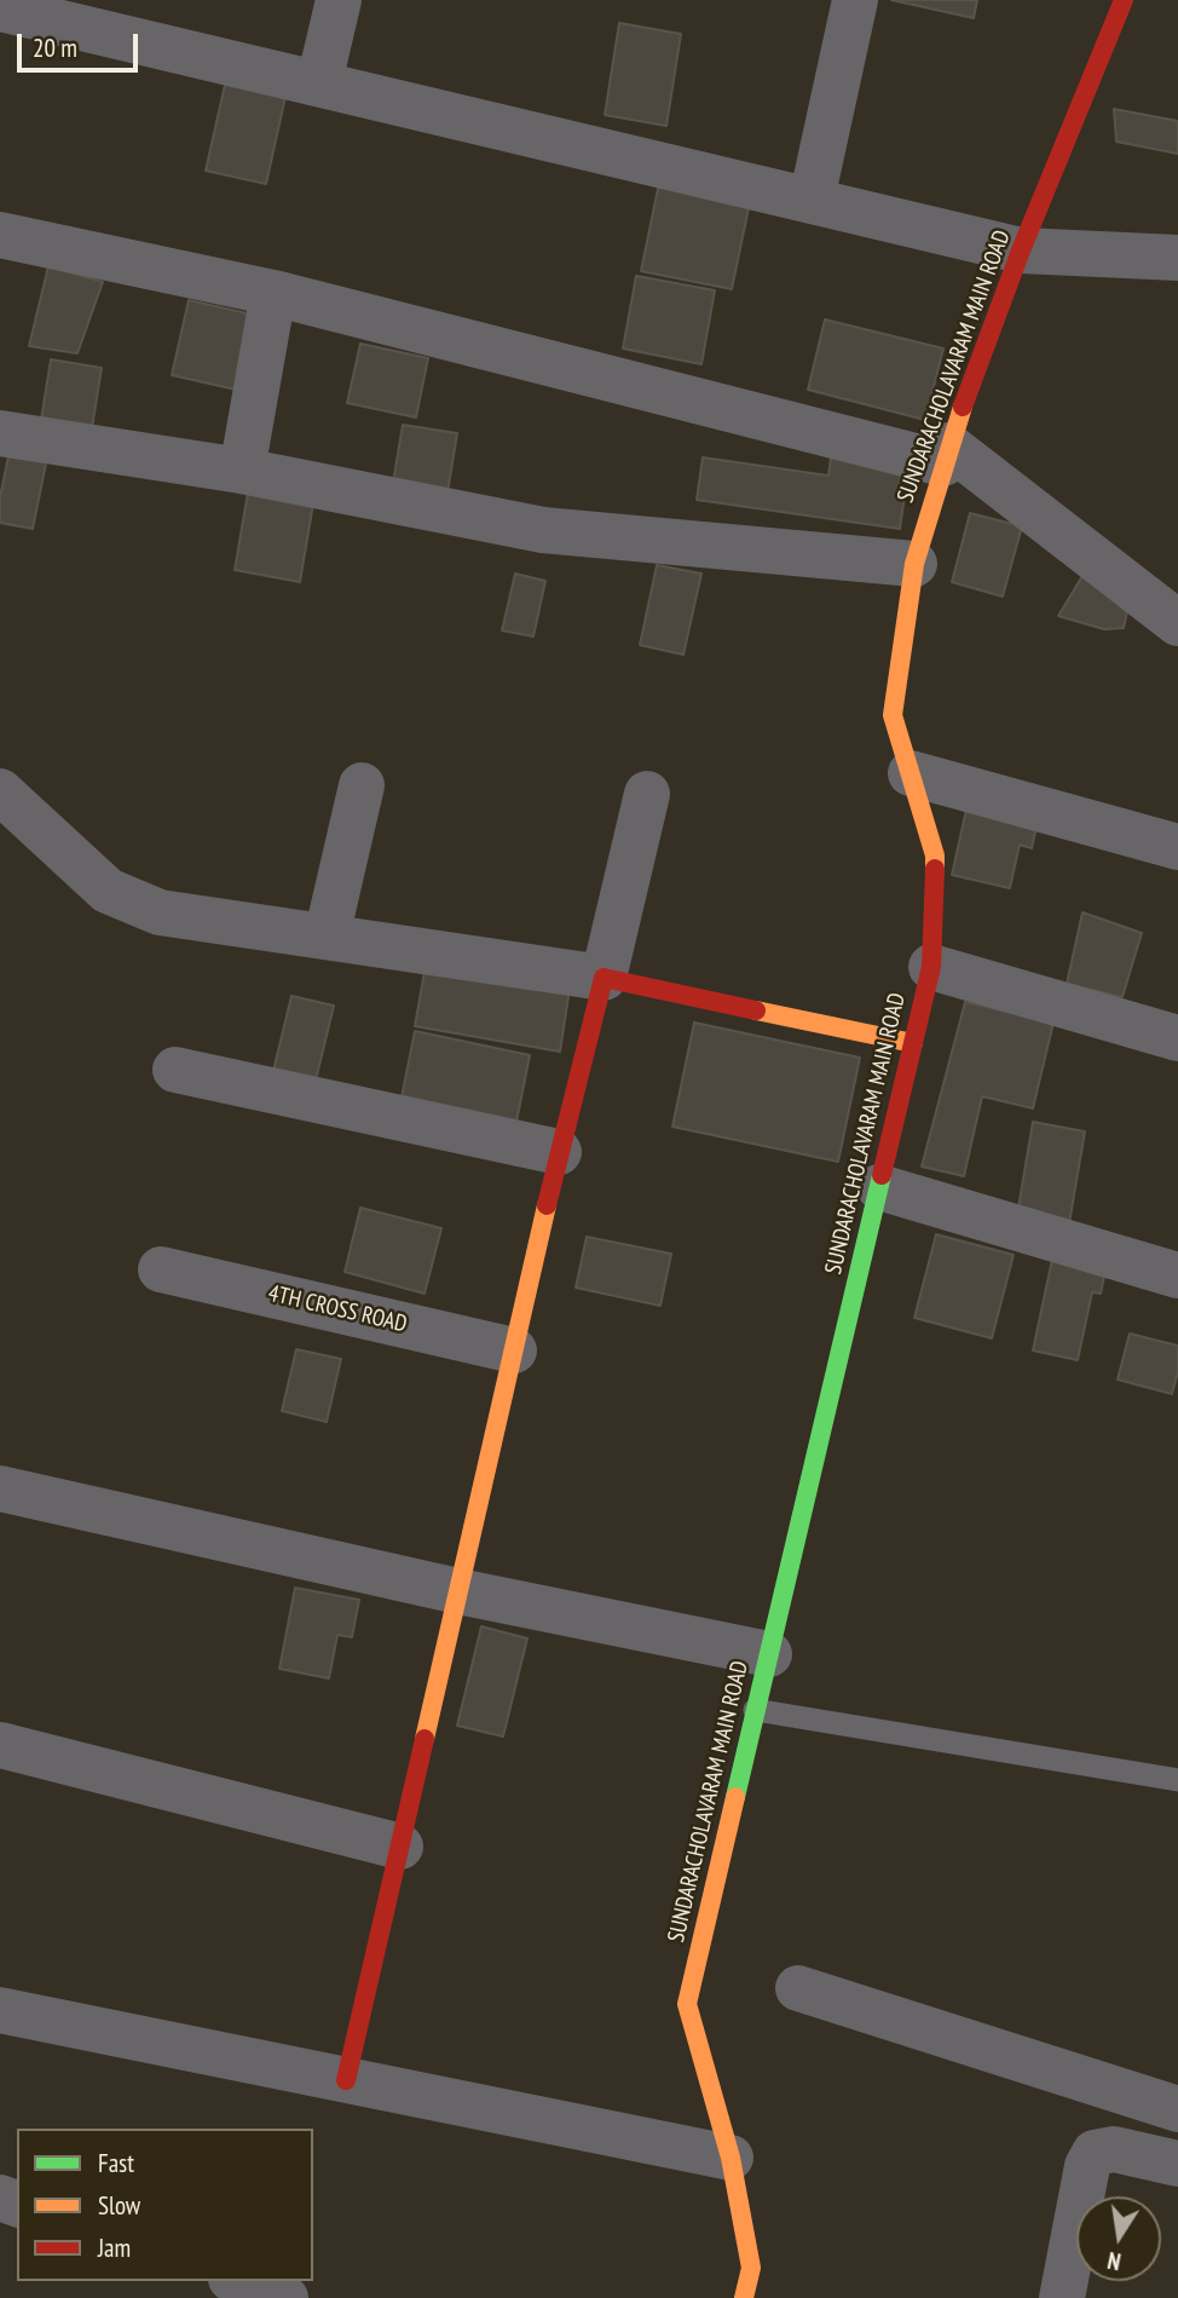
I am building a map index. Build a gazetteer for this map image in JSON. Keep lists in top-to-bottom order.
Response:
{
  "streets": {
    "street": ["SUNDARACHOLAVARAM MAIN ROAD", "4TH CROSS ROAD"]
  },
  "legend": ["Fast", "Slow", "Jam"],
  "scale_bar": "20 m",
  "north": "bottom"
}
